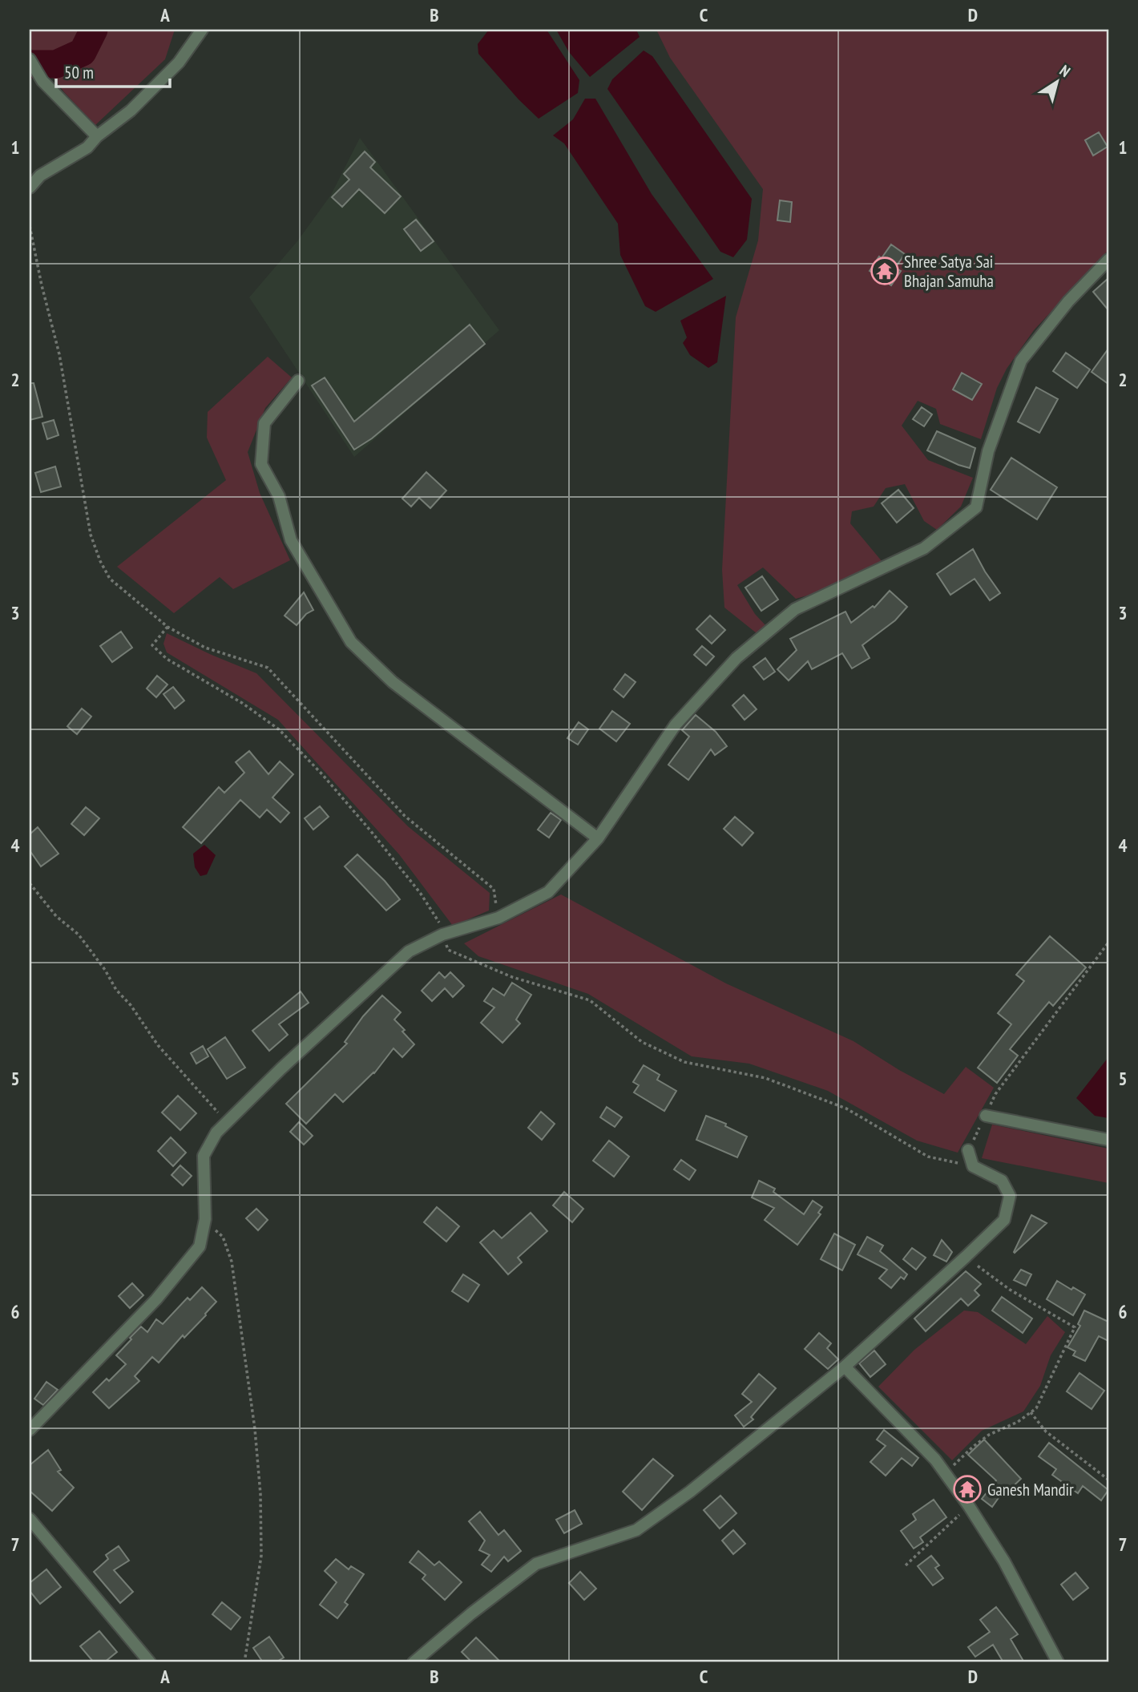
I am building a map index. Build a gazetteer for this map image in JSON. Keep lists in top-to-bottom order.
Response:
{
  "places": {
    "temple": ["Shree Satya Sai Bhajan Samuha", "Ganesh Mandir"]
  },
  "scale_bar": "50 m",
  "north": "top right",
  "grid": {
    "columns": [
      "A",
      "B",
      "C",
      "D"
    ],
    "rows": [
      "1",
      "2",
      "3",
      "4",
      "5",
      "6",
      "7"
    ]
  }
}
